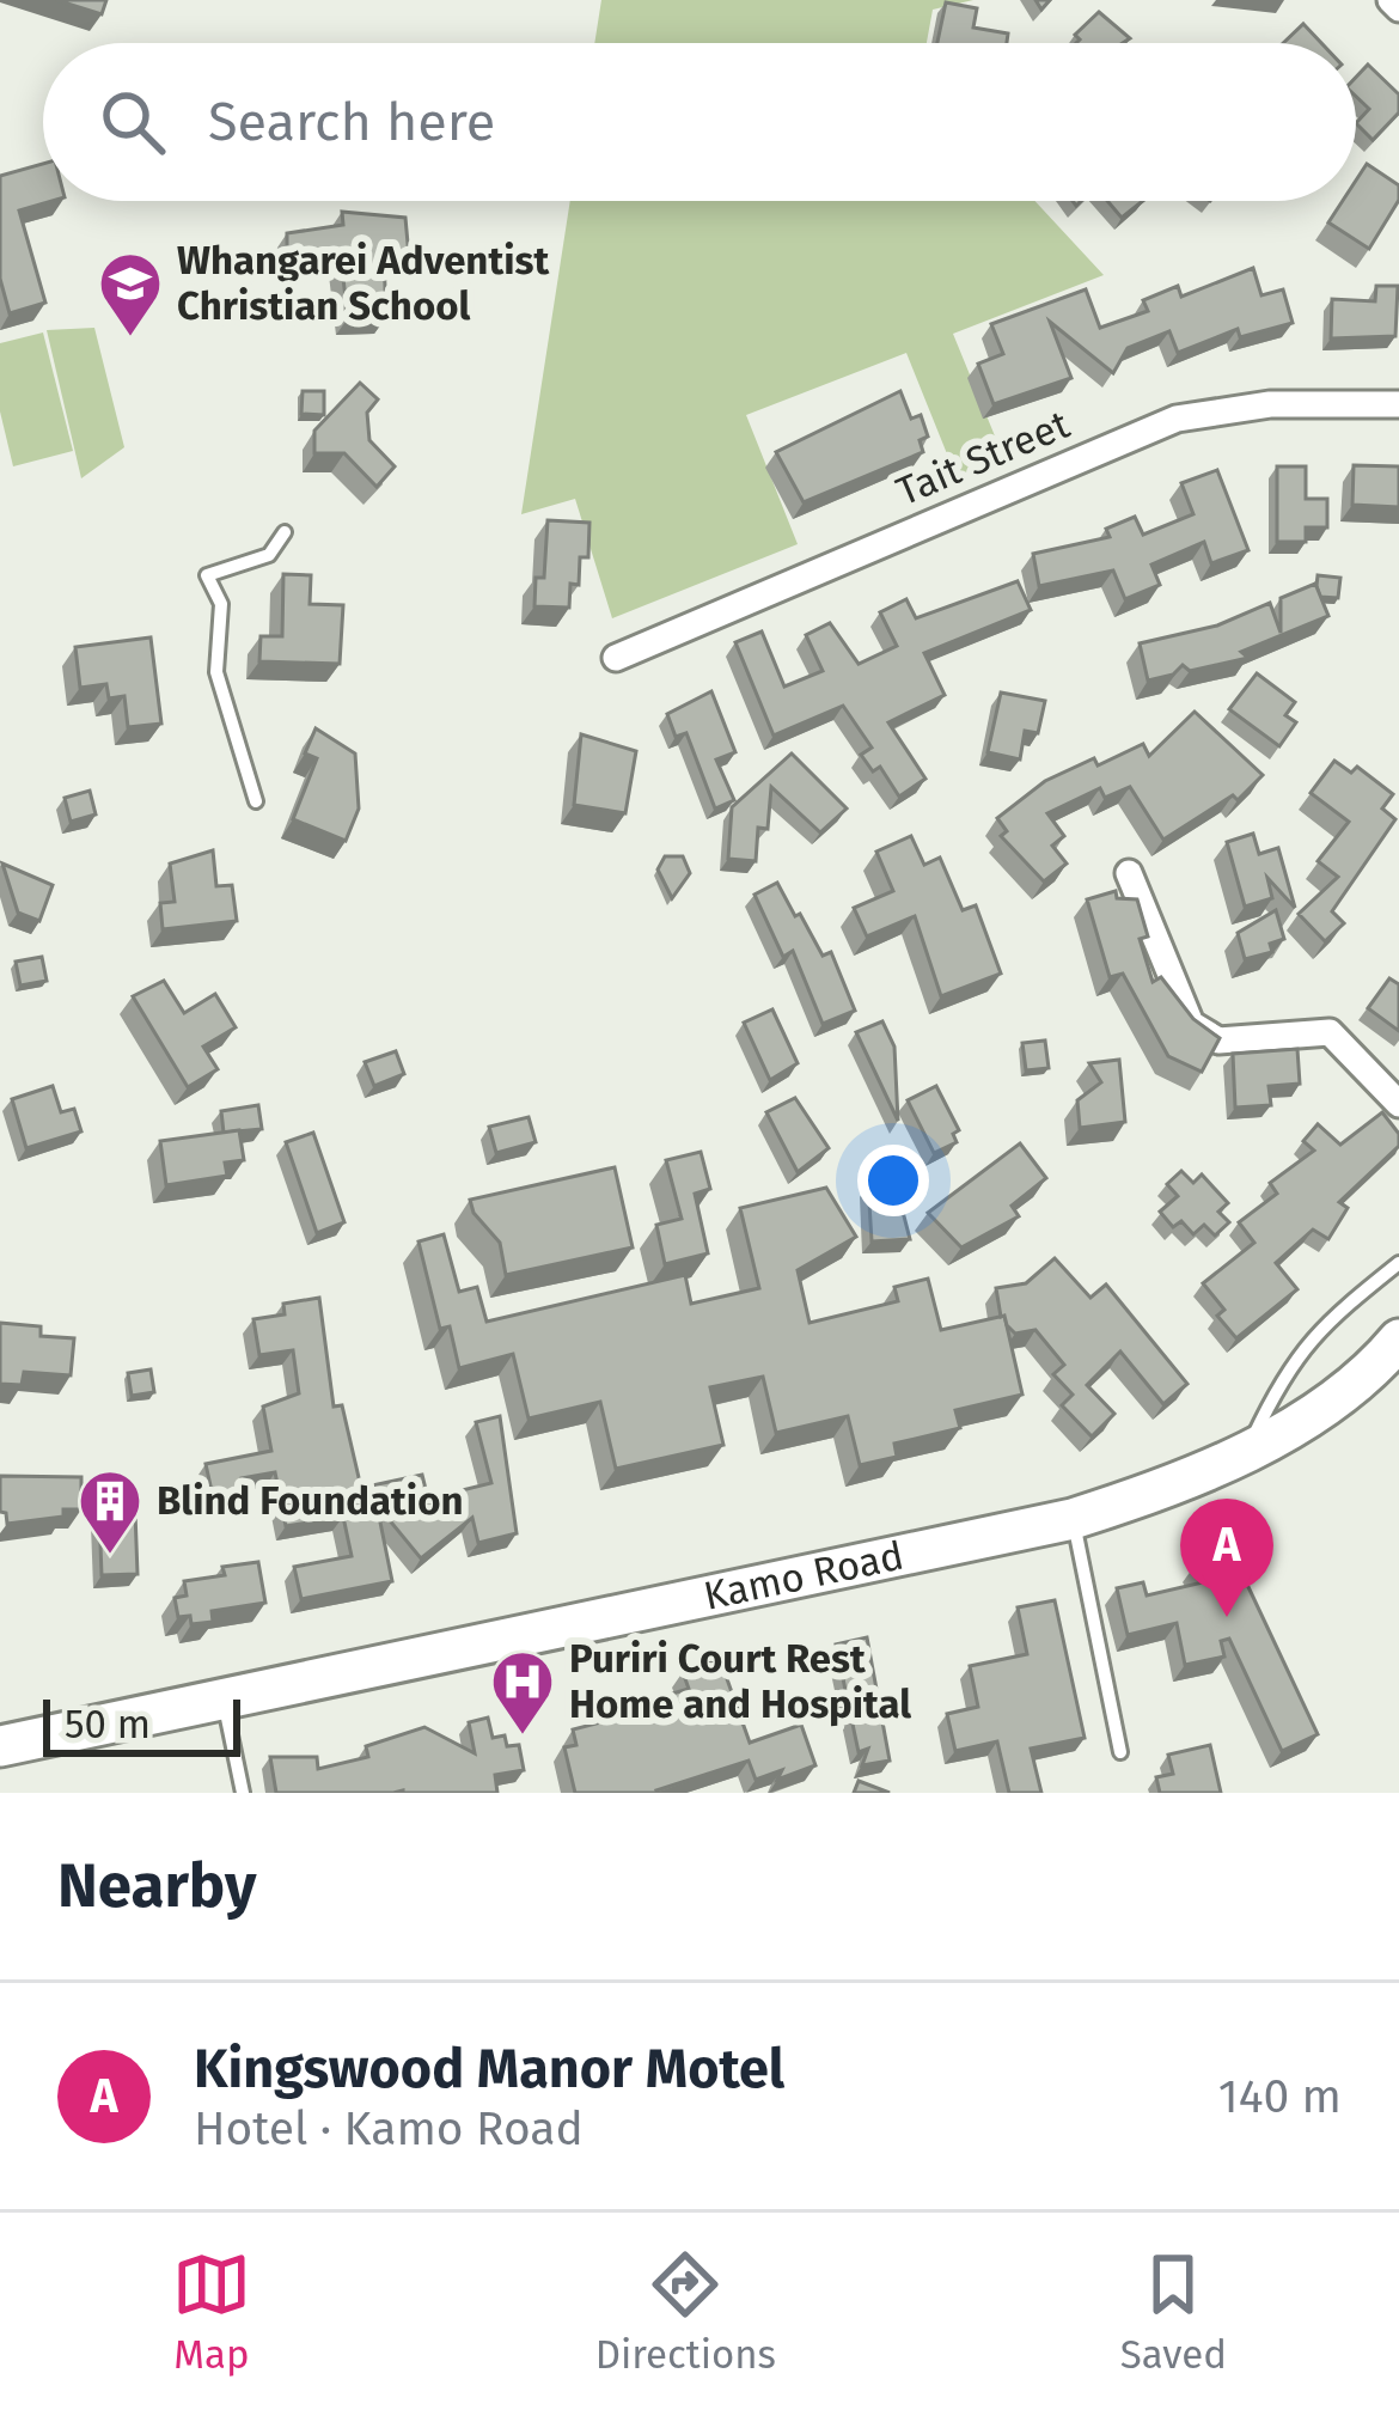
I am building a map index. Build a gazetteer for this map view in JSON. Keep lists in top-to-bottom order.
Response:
{
  "streets": {
    "main road": ["Kamo Road"],
    "street": ["Tait Street"]
  },
  "places": {
    "school or university": ["Whangarei Adventist Christian School"],
    "building": ["Blind Foundation"],
    "hospital": ["Puriri Court Rest Home and Hospital"]
  },
  "scale_bar": "50 m",
  "page": {
    "search": "Search here",
    "pins": "A",
    "scale": "50 m",
    "heading": "Nearby",
    "list": [
      {
        "mark": "A",
        "name": "Kingswood Manor Motel",
        "note": "Hotel · Kamo Road",
        "value": "140 m"
      }
    ],
    "nav": ["Map", "Directions", "Saved"]
  }
}
